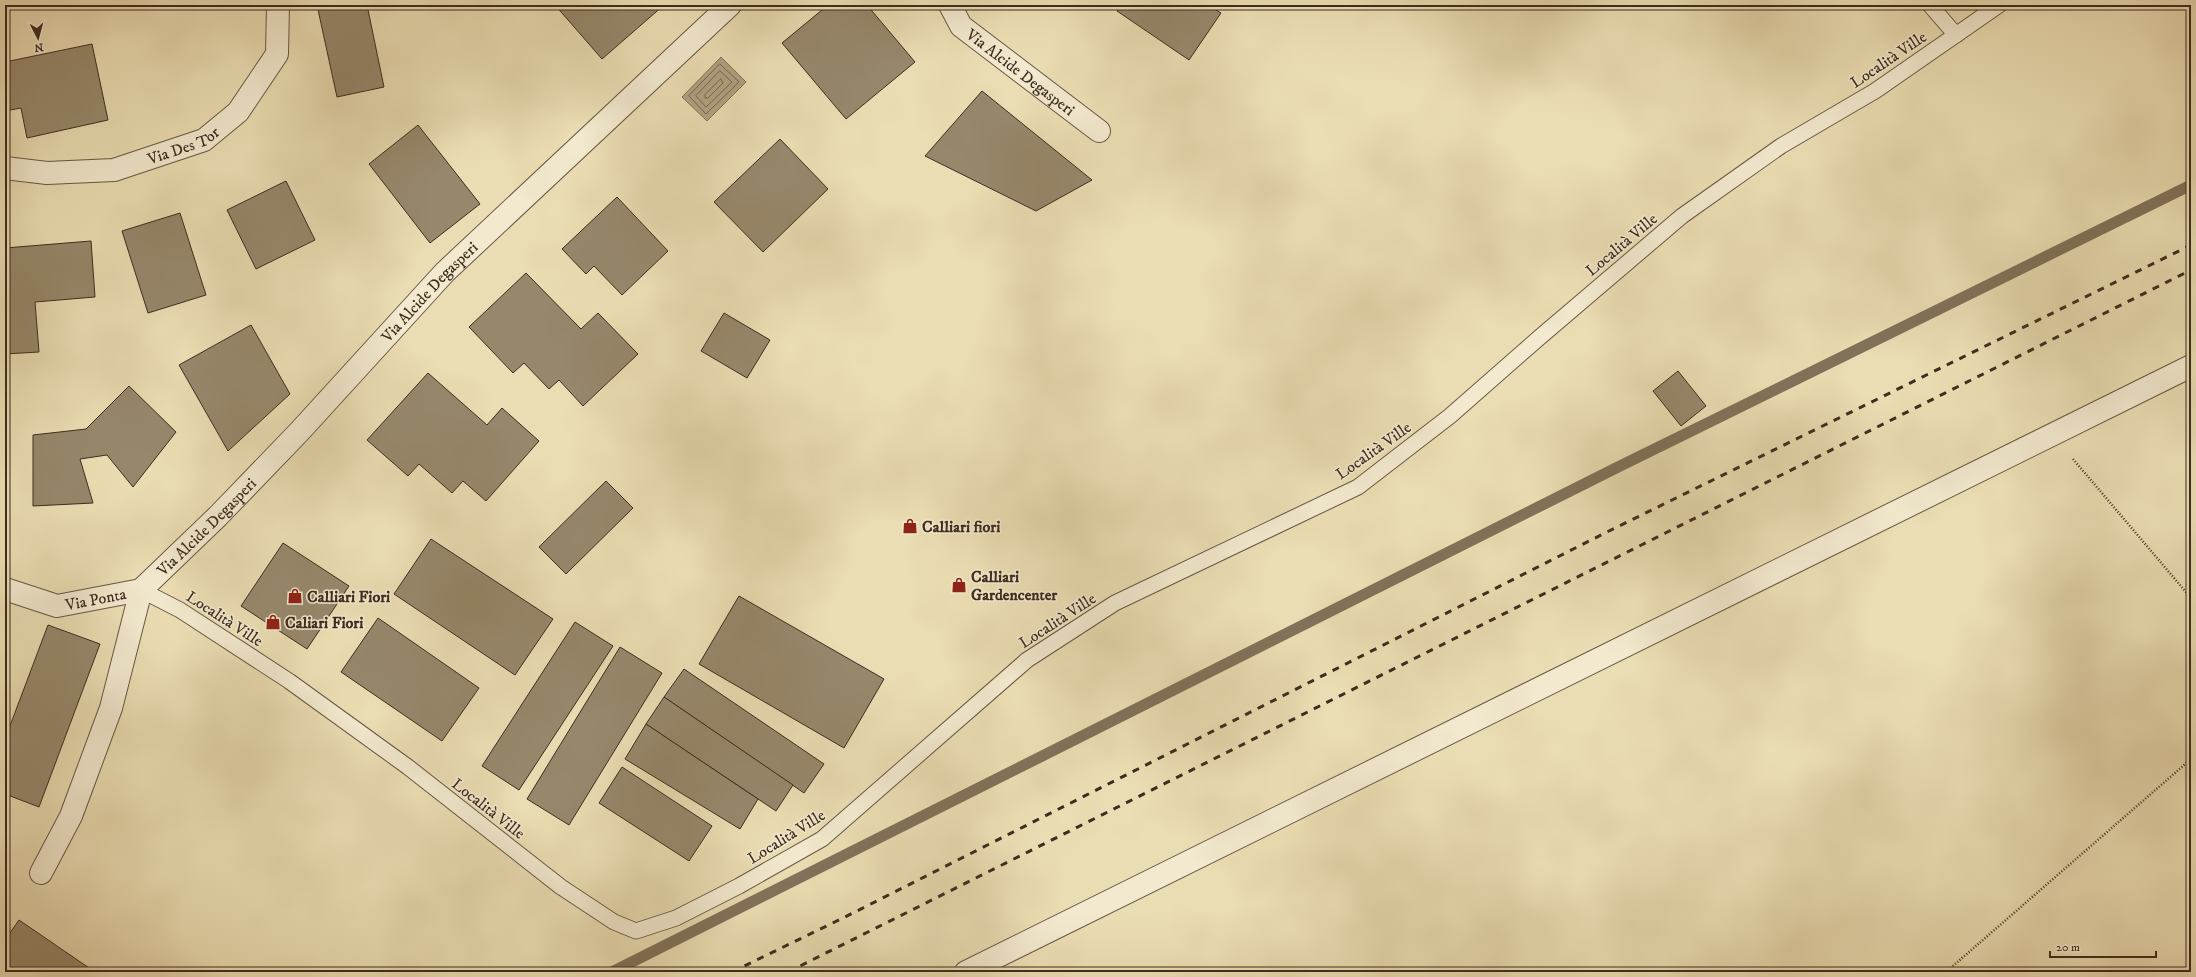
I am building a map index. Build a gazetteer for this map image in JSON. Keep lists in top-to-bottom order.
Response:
{
  "streets": {
    "street": ["Via Alcide Degasperi", "Via Des Tor", "Via Ponta"],
    "lane": ["Località Ville"]
  },
  "crossings": [
    ["Località Ville", "Via Alcide Degasperi"],
    ["Località Ville", "Via Ponta"],
    ["Via Alcide Degasperi", "Via Ponta"]
  ],
  "places": {
    "shop": [
      "Calliari fiori",
      "Calliari Gardencenter",
      "Calliari Fiori",
      "Caliari Fiori"
    ]
  },
  "scale_bar": "20 m",
  "north": "bottom"
}
